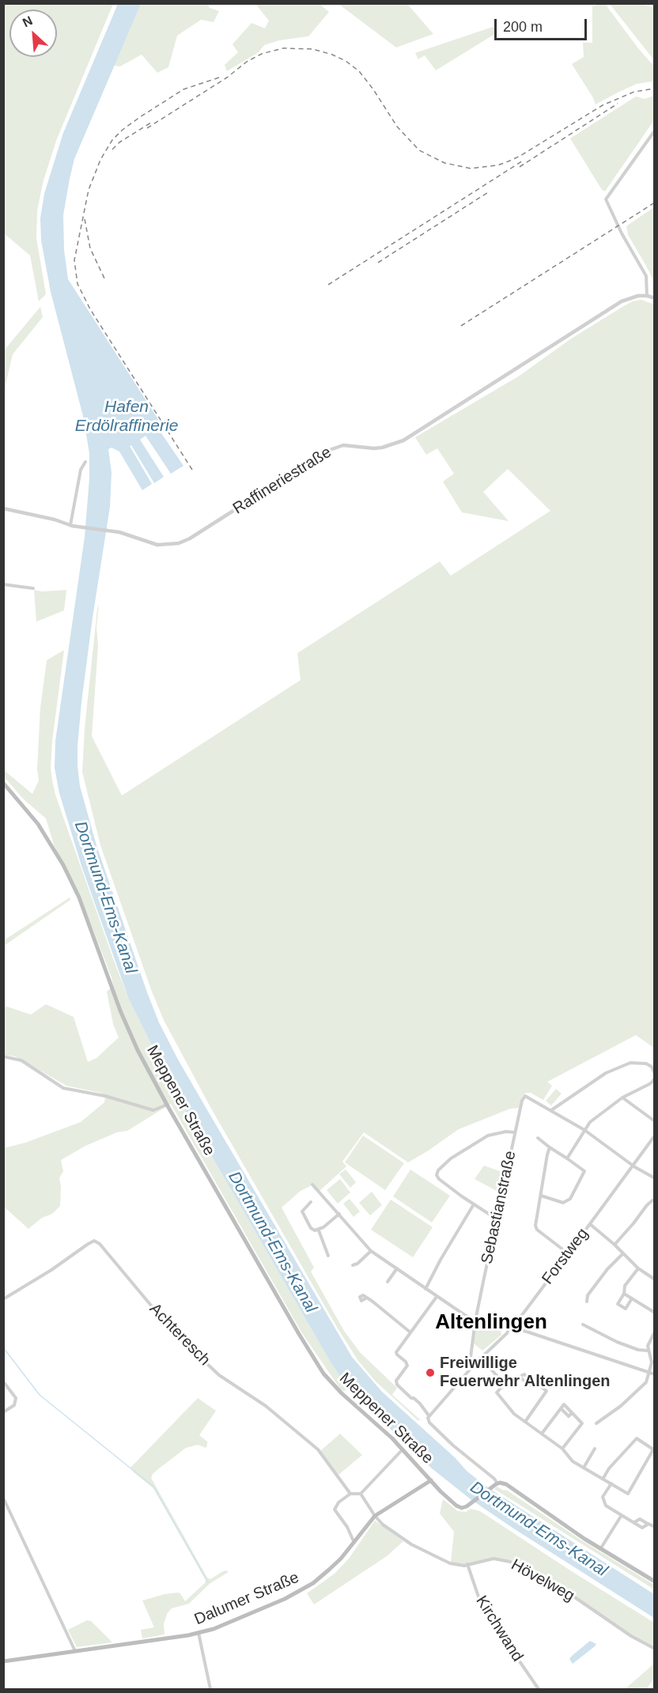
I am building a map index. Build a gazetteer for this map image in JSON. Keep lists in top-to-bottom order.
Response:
{
  "streets": {
    "main road": ["Meppener Straße", "Dalumer Straße"],
    "street": [
      "Raffineriestraße",
      "Sebastianstraße",
      "Forstweg",
      "Achteresch",
      "Hövelweg",
      "Kirchwand"
    ]
  },
  "crossings": [
    ["Meppener Straße", "Dalumer Straße"],
    ["Hövelweg", "Dalumer Straße"],
    ["Hövelweg", "Kirchwand"]
  ],
  "districts": ["Altenlingen"],
  "water": ["Hafen Erdölraffinerie", "Dortmund-Ems-Kanal"],
  "places": ["Freiwillige Feuerwehr Altenlingen"],
  "scale_bar": "200 m",
  "north": "top left"
}
